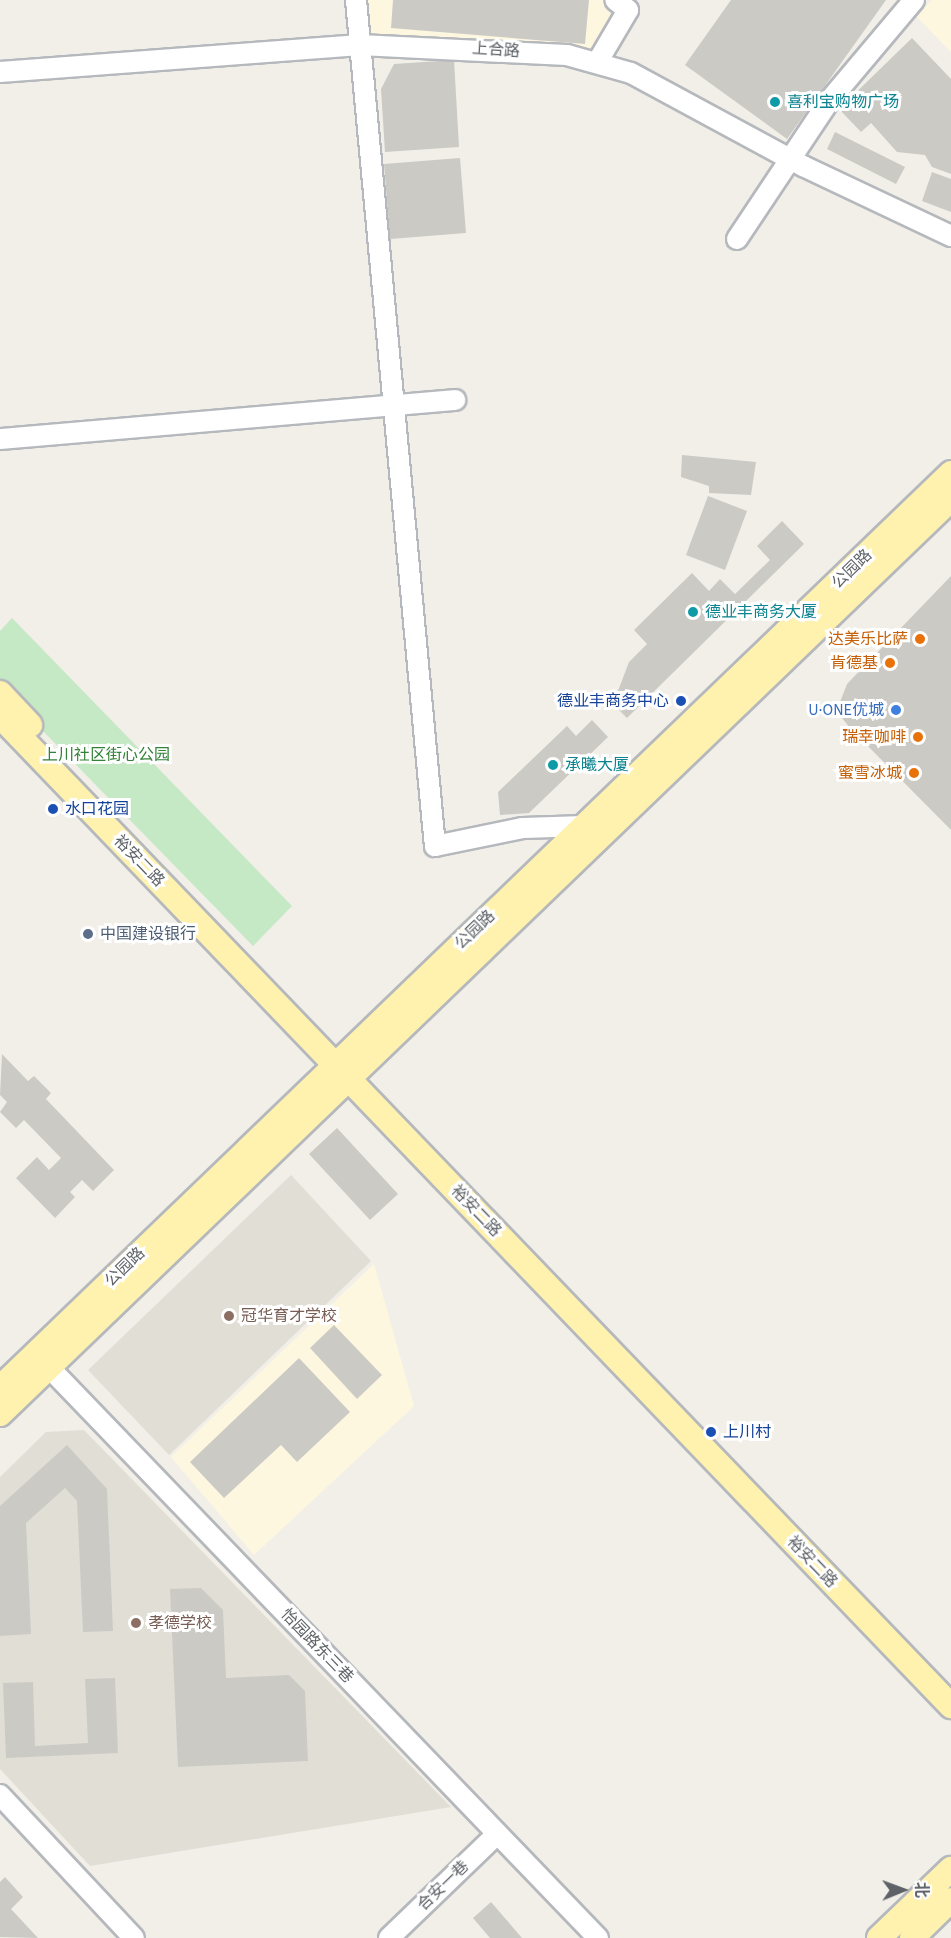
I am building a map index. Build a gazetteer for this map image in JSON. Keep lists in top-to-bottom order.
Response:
{
  "streets": {
    "main road": ["公园路", "裕安二路"],
    "street": ["上合路", "怡园路东三巷", "合安一巷"]
  },
  "crossings": [
    ["公园路", "裕安二路"],
    ["公园路", "怡园路东三巷"],
    ["怡园路东三巷", "合安一巷"]
  ],
  "parks": ["上川社区街心公园"],
  "places": [
    "喜利宝购物广场",
    "德业丰商务大厦",
    "达美乐比萨",
    "肯德基",
    "德业丰商务中心",
    "U·ONE优城",
    "瑞幸咖啡",
    "承曦大厦",
    "蜜雪冰城",
    "水口花园",
    "中国建设银行",
    "冠华育才学校",
    "上川村",
    "孝德学校"
  ],
  "north": "right"
}
